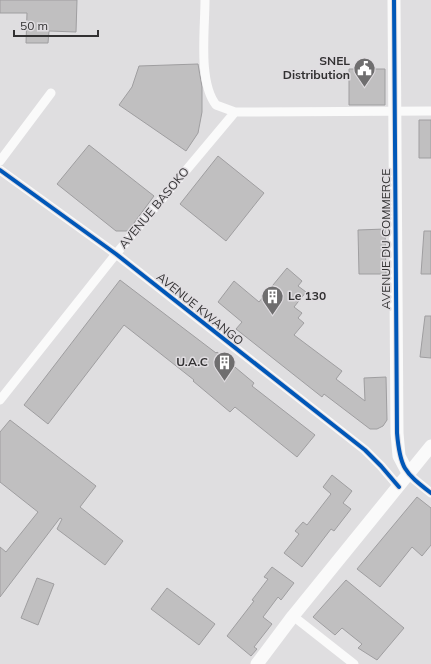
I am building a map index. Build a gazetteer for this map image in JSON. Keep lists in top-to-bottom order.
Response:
{
  "streets": {
    "street": ["AVENUE BASOKO", "AVENUE DU COMMERCE", "AVENUE KWANGO"]
  },
  "crossings": [
    ["AVENUE BASOKO", "AVENUE KWANGO"]
  ],
  "places": {
    "public building": ["SNEL Distribution"],
    "building": ["Le 130", "U.A.C"]
  },
  "scale_bar": "50 m"
}
